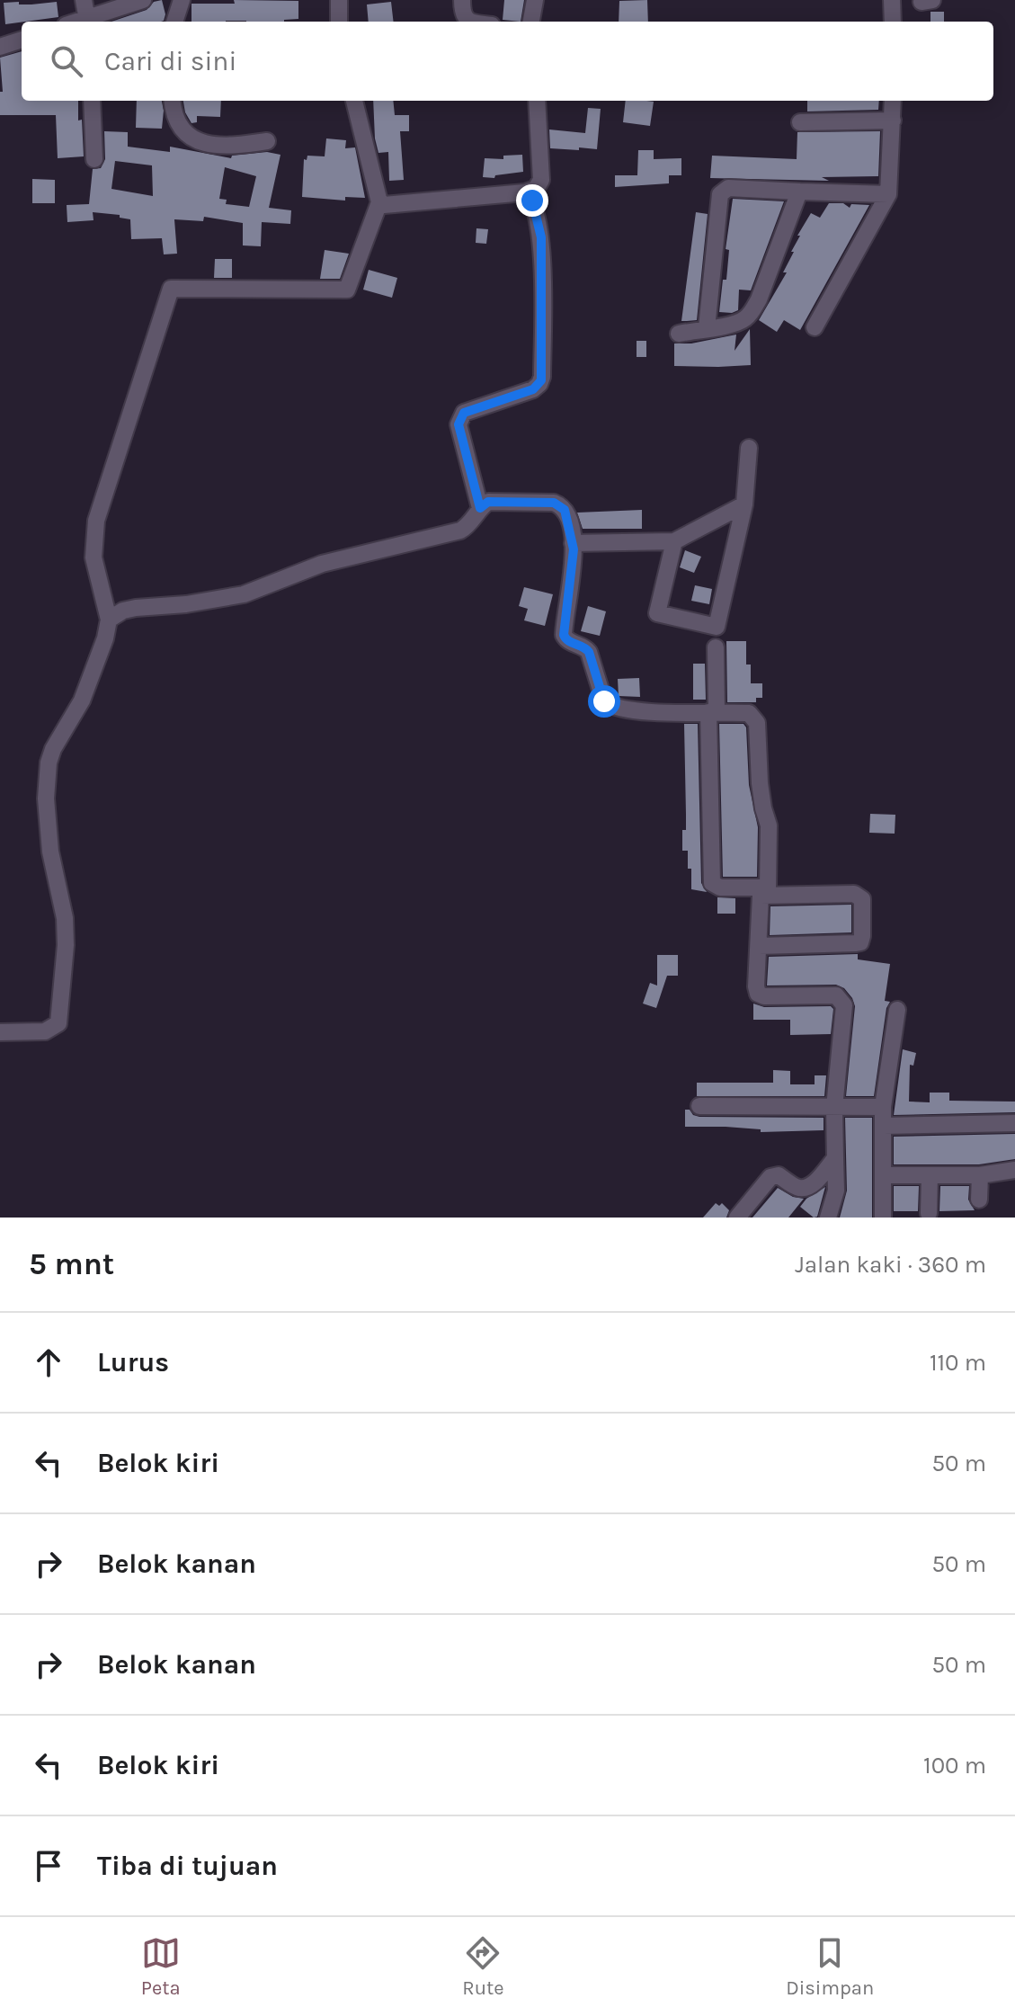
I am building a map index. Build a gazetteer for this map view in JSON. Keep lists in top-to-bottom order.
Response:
{
  "page": {
    "search": "Cari di sini",
    "heading": ["5 mnt", "Jalan kaki · 360 m"],
    "list": [
      ["Lurus", "110 m"],
      ["Belok kiri", "50 m"],
      ["Belok kanan", "50 m"],
      ["Belok kanan", "50 m"],
      ["Belok kiri", "100 m"],
      "Tiba di tujuan"
    ],
    "nav": ["Peta", "Rute", "Disimpan"]
  }
}
